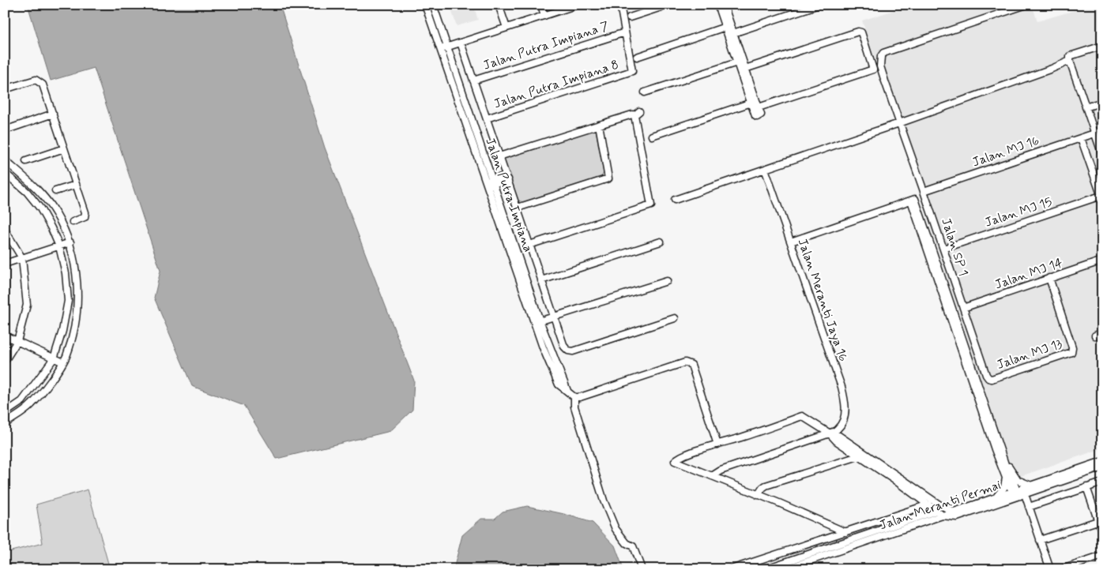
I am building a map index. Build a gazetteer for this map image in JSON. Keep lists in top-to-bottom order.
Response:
{
  "streets": {
    "street": [
      "Jalan Putra Impiana 7",
      "Jalan Putra Impiana 8",
      "Jalan MJ 16",
      "Jalan Putra Impiana",
      "Jalan MJ 15",
      "Jalan SP 1",
      "Jalan MJ 14",
      "Jalan Meranti Jaya 16",
      "Jalan MJ 13",
      "Jalan Meranti Permai"
    ]
  },
  "crossings": [
    ["Jalan Putra Impiana 7", "Jalan Putra Impiana 8"],
    ["Jalan MJ 16", "Jalan SP 1"],
    ["Jalan MJ 15", "Jalan SP 1"],
    ["Jalan SP 1", "Jalan MJ 14"],
    ["Jalan SP 1", "Jalan MJ 13"],
    ["Jalan MJ 14", "Jalan MJ 13"]
  ]
}
